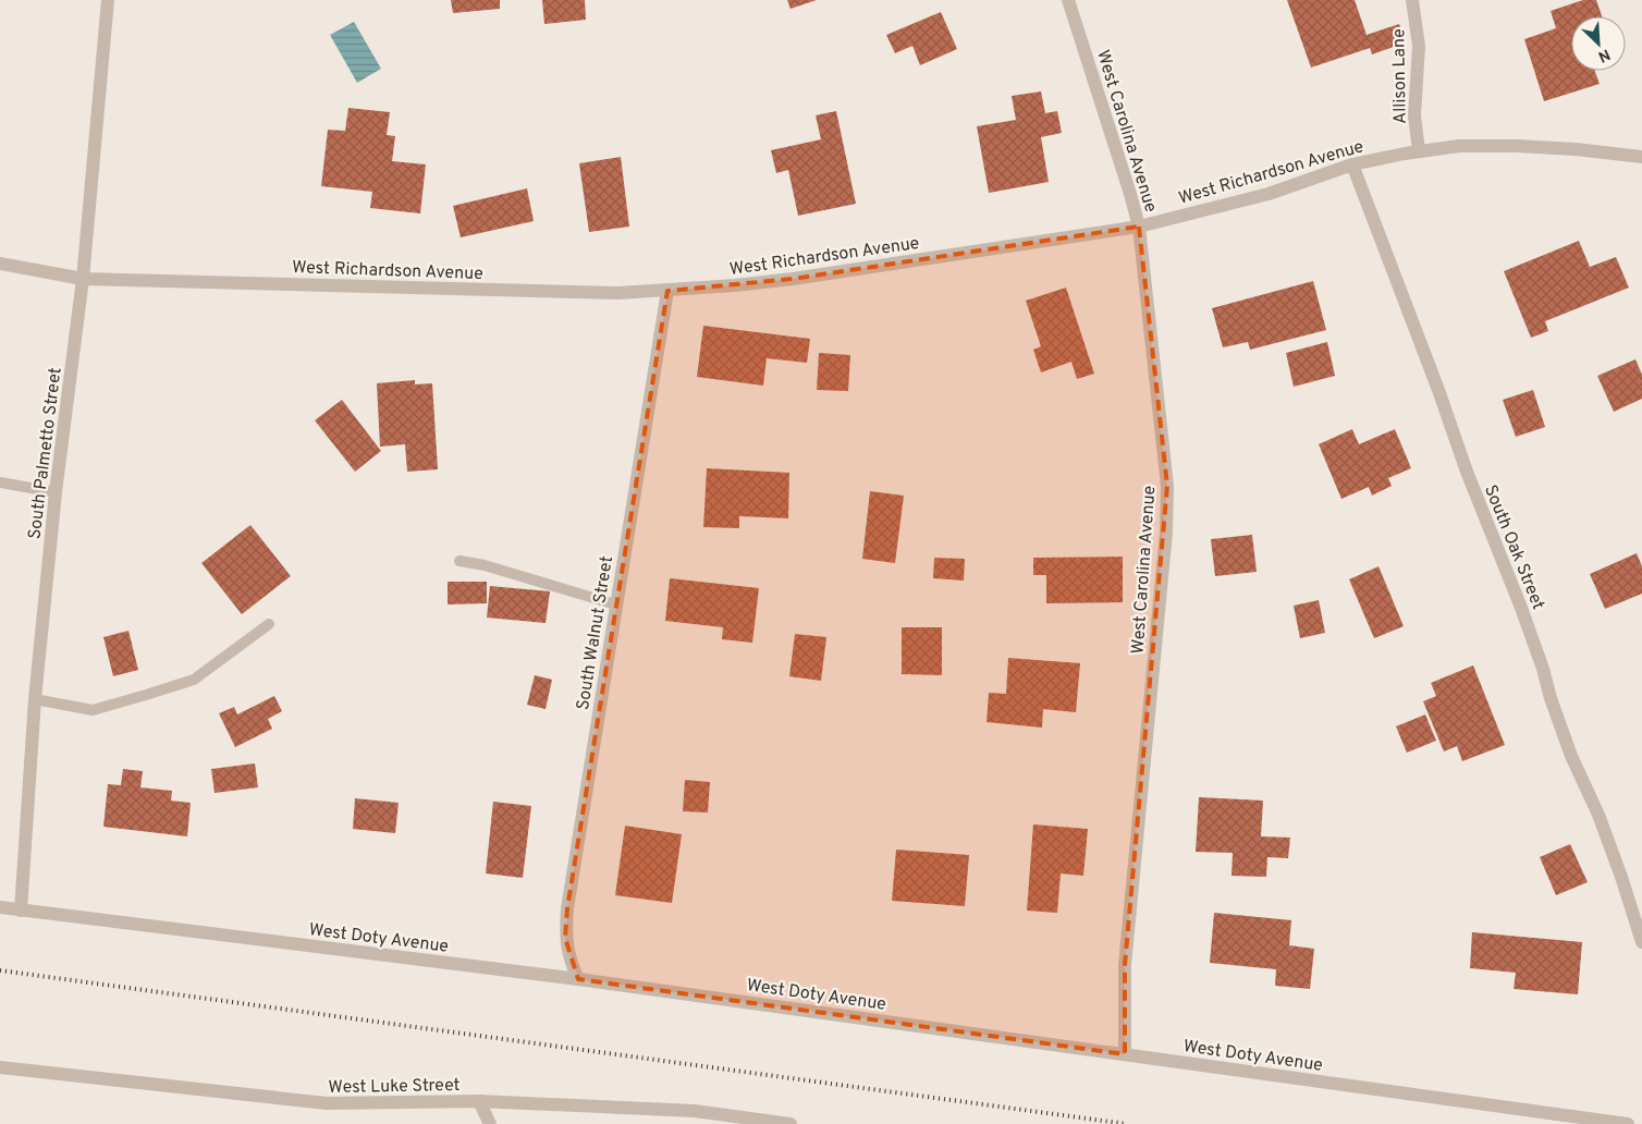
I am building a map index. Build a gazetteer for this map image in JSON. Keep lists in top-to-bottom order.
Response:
{
  "streets": {
    "street": [
      "Allison Lane",
      "West Carolina Avenue",
      "West Richardson Avenue",
      "South Palmetto Street",
      "South Oak Street",
      "South Walnut Street",
      "West Doty Avenue",
      "West Luke Street"
    ]
  },
  "crossings": [
    ["Allison Lane", "West Richardson Avenue"],
    ["West Carolina Avenue", "West Richardson Avenue"],
    ["West Carolina Avenue", "West Doty Avenue"],
    ["West Richardson Avenue", "South Palmetto Street"],
    ["West Richardson Avenue", "South Oak Street"],
    ["West Richardson Avenue", "South Walnut Street"],
    ["South Palmetto Street", "West Doty Avenue"],
    ["South Walnut Street", "West Doty Avenue"]
  ],
  "north": "bottom right"
}
